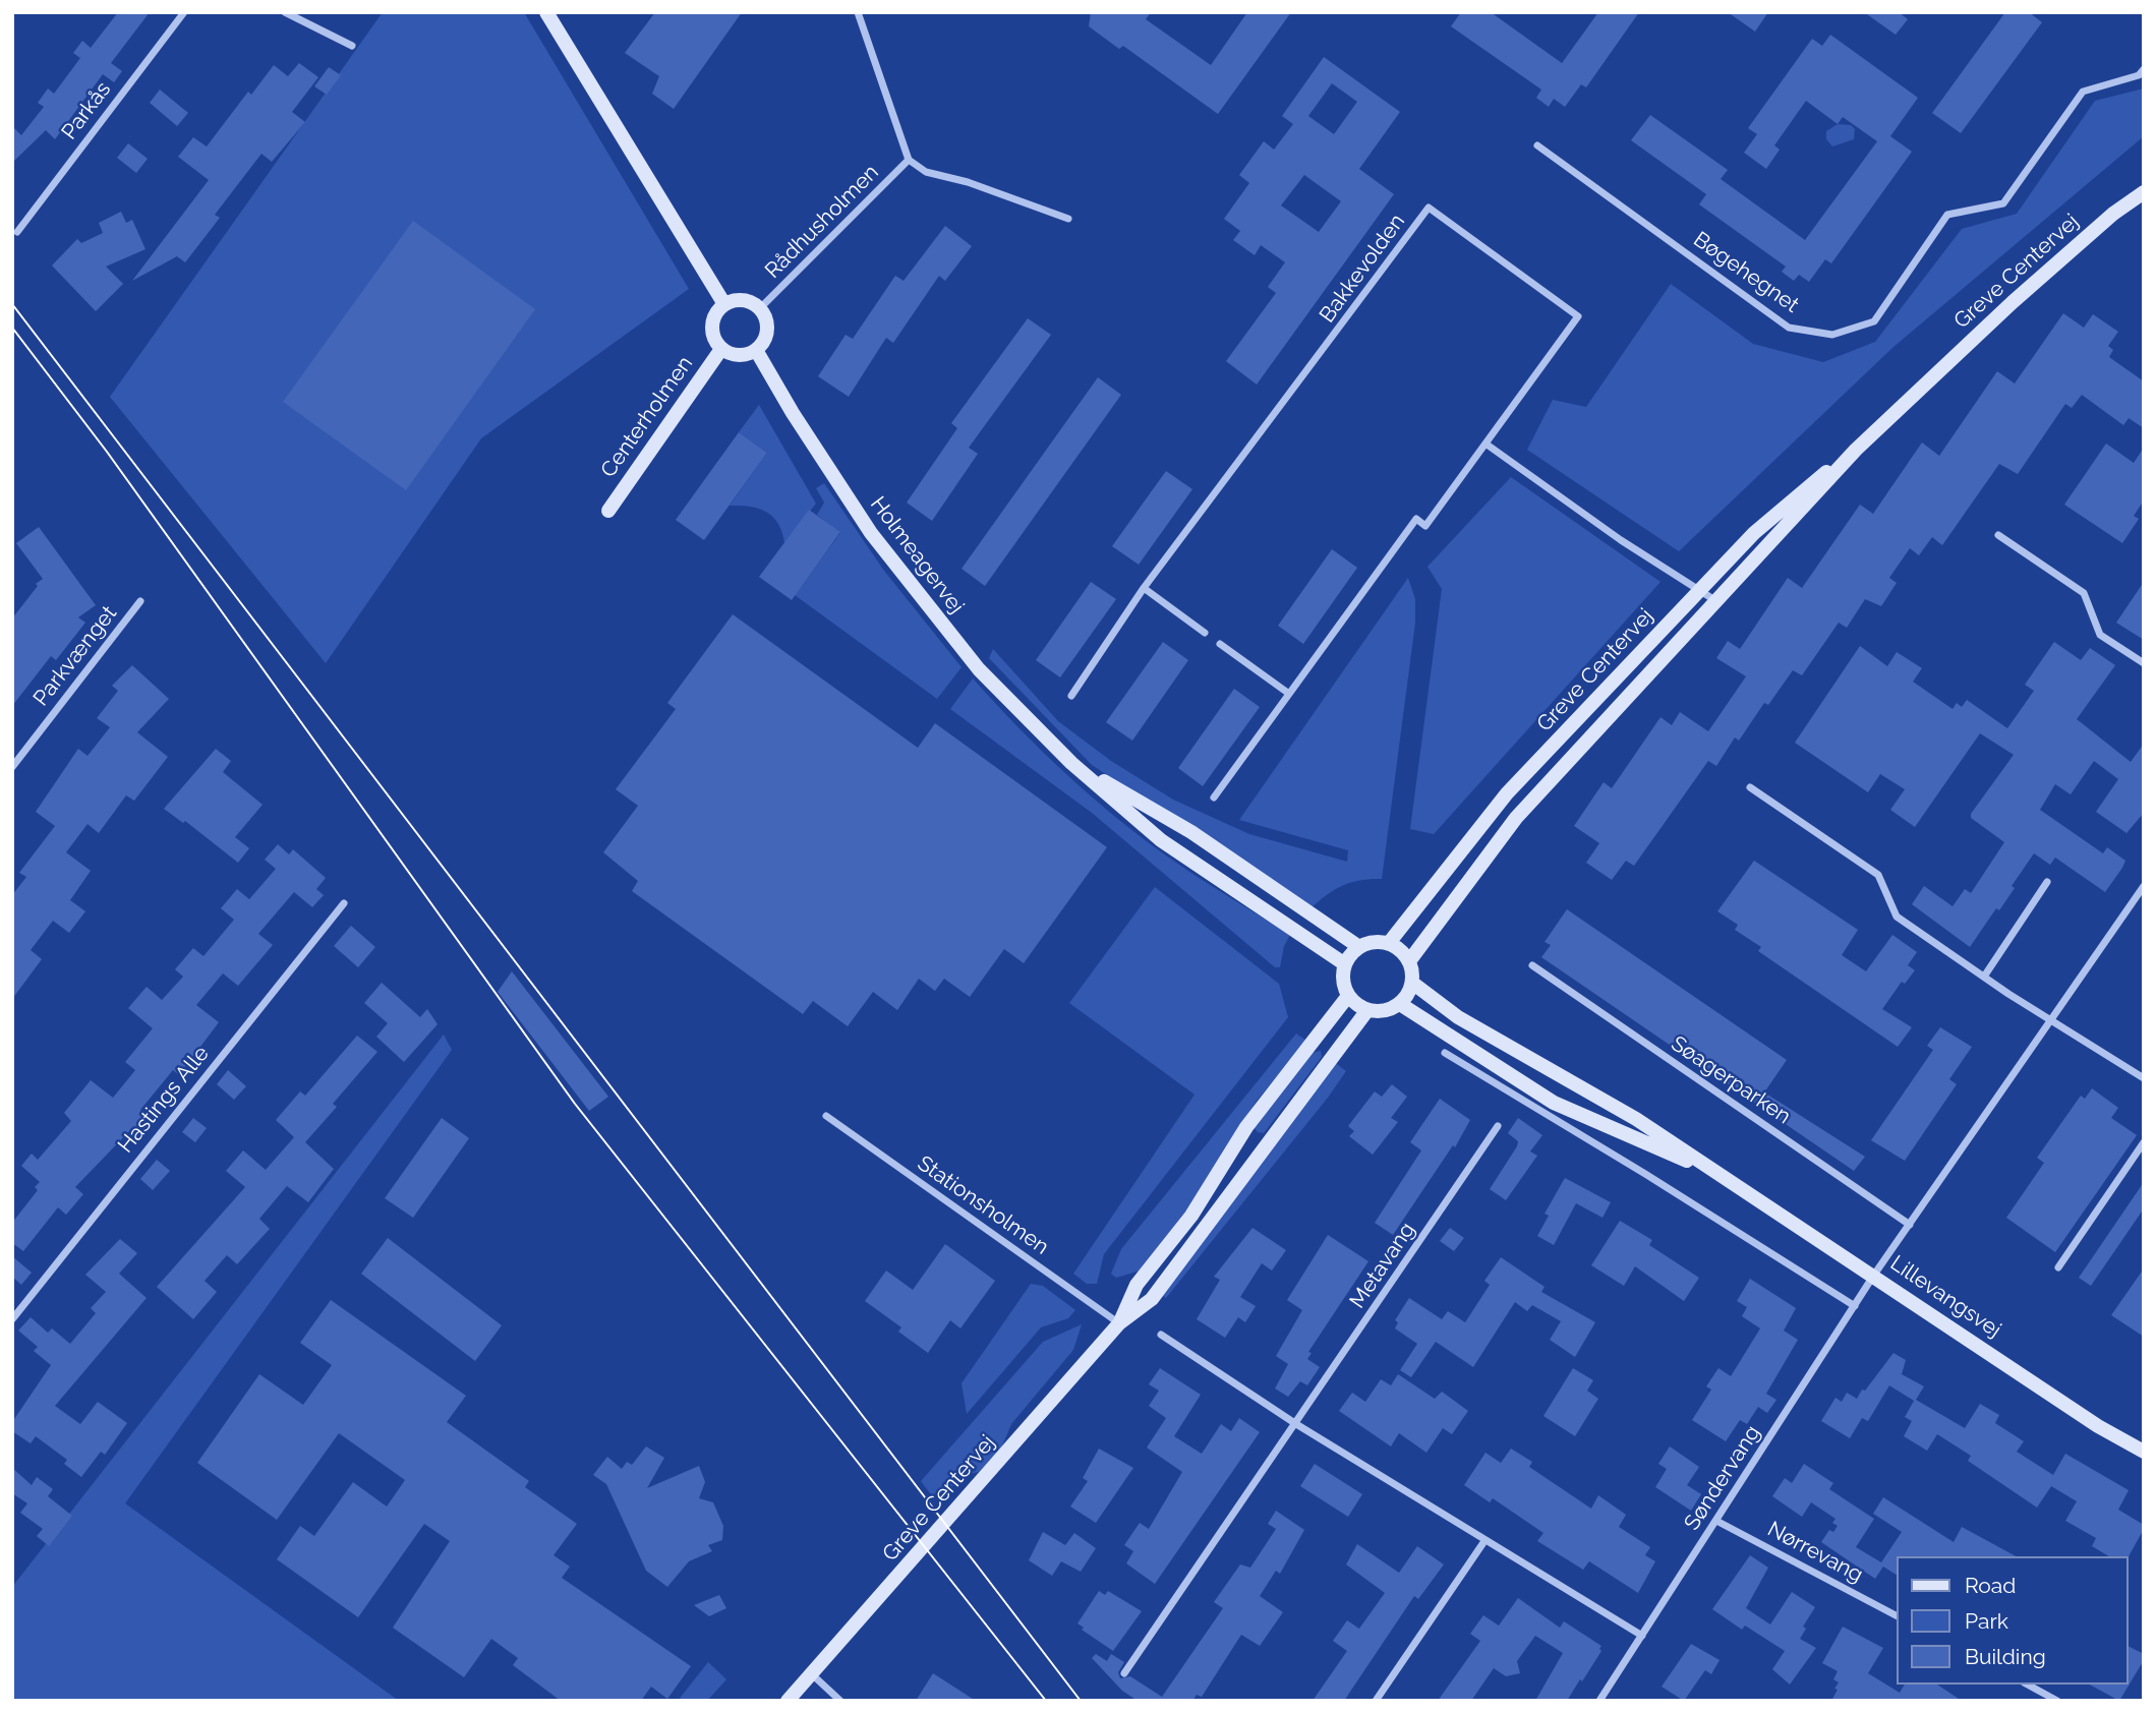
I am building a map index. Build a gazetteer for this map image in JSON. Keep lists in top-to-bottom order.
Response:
{
  "streets": {
    "street": [
      "Parkås",
      "Rådhusholmen",
      "Bakkevolden",
      "Greve Centervej",
      "Bøgehegnet",
      "Centerholmen",
      "Holmeagervej",
      "Parkvænget",
      "Søagerparken",
      "Hastings Alle",
      "Stationsholmen",
      "Metavang",
      "Lillevangsvej",
      "Søndervang",
      "Nørrevang"
    ]
  },
  "crossings": [
    ["Rådhusholmen", "Centerholmen"],
    ["Rådhusholmen", "Holmeagervej"],
    ["Greve Centervej", "Holmeagervej"],
    ["Greve Centervej", "Stationsholmen"],
    ["Greve Centervej", "Lillevangsvej"],
    ["Centerholmen", "Holmeagervej"],
    ["Holmeagervej", "Lillevangsvej"],
    ["Lillevangsvej", "Søndervang"],
    ["Søndervang", "Nørrevang"]
  ],
  "legend": ["Road", "Park", "Building"]
}
